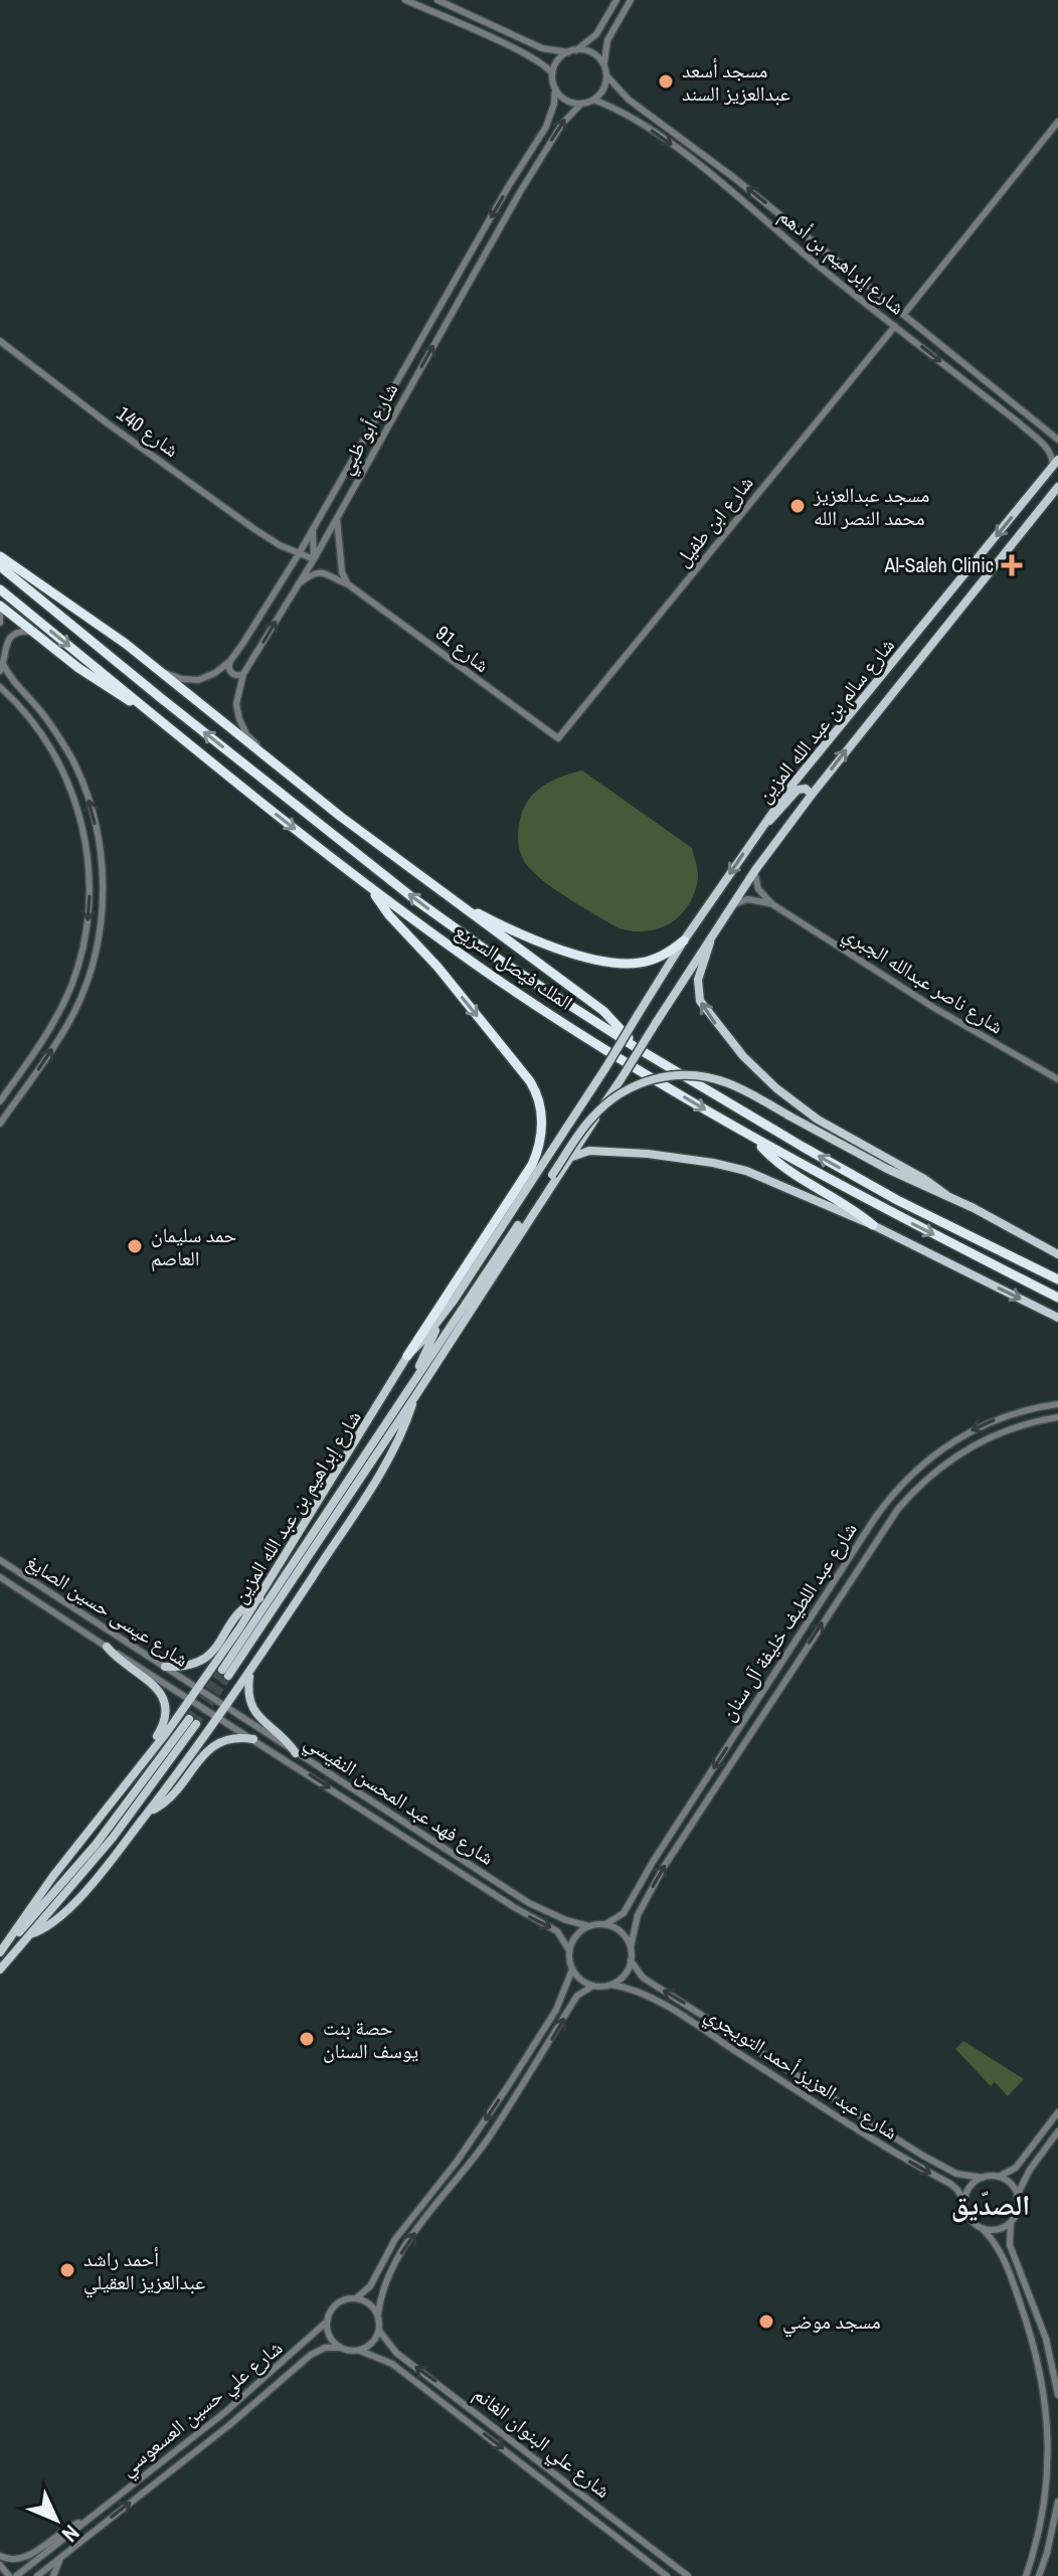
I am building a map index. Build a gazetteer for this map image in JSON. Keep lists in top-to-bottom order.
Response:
{
  "streets": {
    "highway": ["الملك فيصل السريع"],
    "main road": ["شارع سالم بن عبد الله المزين", "شارع إبراهيم بن عبد الله المزين"],
    "street": [
      "شارع إبراهيم بن أدهم",
      "شارع أبو ظبي",
      "شارع 140",
      "شارع ابن طفيل",
      "شارع 91",
      "شارع ناصر عبدالله الجبري",
      "شارع عيسى حسين الصايغ",
      "شارع عبد اللطيف خليفة آل سنان",
      "شارع فهد عبد المحسن النفيسي",
      "شارع عبد العزيز أحمد التويجري",
      "شارع علي حسين العسعوسي",
      "شارع علي البنوان الغانم"
    ]
  },
  "crossings": [
    ["شارع إبراهيم بن أدهم", "شارع أبو ظبي"],
    ["شارع إبراهيم بن أدهم", "شارع ابن طفيل"],
    ["شارع إبراهيم بن أدهم", "شارع سالم بن عبد الله المزين"],
    ["شارع أبو ظبي", "شارع 140"],
    ["شارع أبو ظبي", "شارع 91"],
    ["شارع ابن طفيل", "شارع 91"],
    ["شارع سالم بن عبد الله المزين", "شارع إبراهيم بن عبد الله المزين"],
    ["شارع إبراهيم بن عبد الله المزين", "شارع عيسى حسين الصايغ"],
    ["شارع إبراهيم بن عبد الله المزين", "شارع فهد عبد المحسن النفيسي"],
    ["شارع عيسى حسين الصايغ", "شارع فهد عبد المحسن النفيسي"],
    ["شارع عبد اللطيف خليفة آل سنان", "شارع فهد عبد المحسن النفيسي"],
    ["شارع عبد اللطيف خليفة آل سنان", "شارع عبد العزيز أحمد التويجري"],
    ["شارع فهد عبد المحسن النفيسي", "شارع عبد العزيز أحمد التويجري"],
    ["شارع علي حسين العسعوسي", "شارع علي البنوان الغانم"]
  ],
  "districts": ["الصدّيق"],
  "places": {
    "other": [
      "مسجد أسعد عبدالعزيز السند",
      "مسجد عبدالعزيز محمد النصر الله",
      "حمد سليمان العاصم",
      "حصة بنت يوسف السنان",
      "أحمد راشد عبدالعزيز العقيلي",
      "مسجد موضي"
    ],
    "health": ["Al-Saleh Clinic"]
  },
  "north": "bottom right"
}
